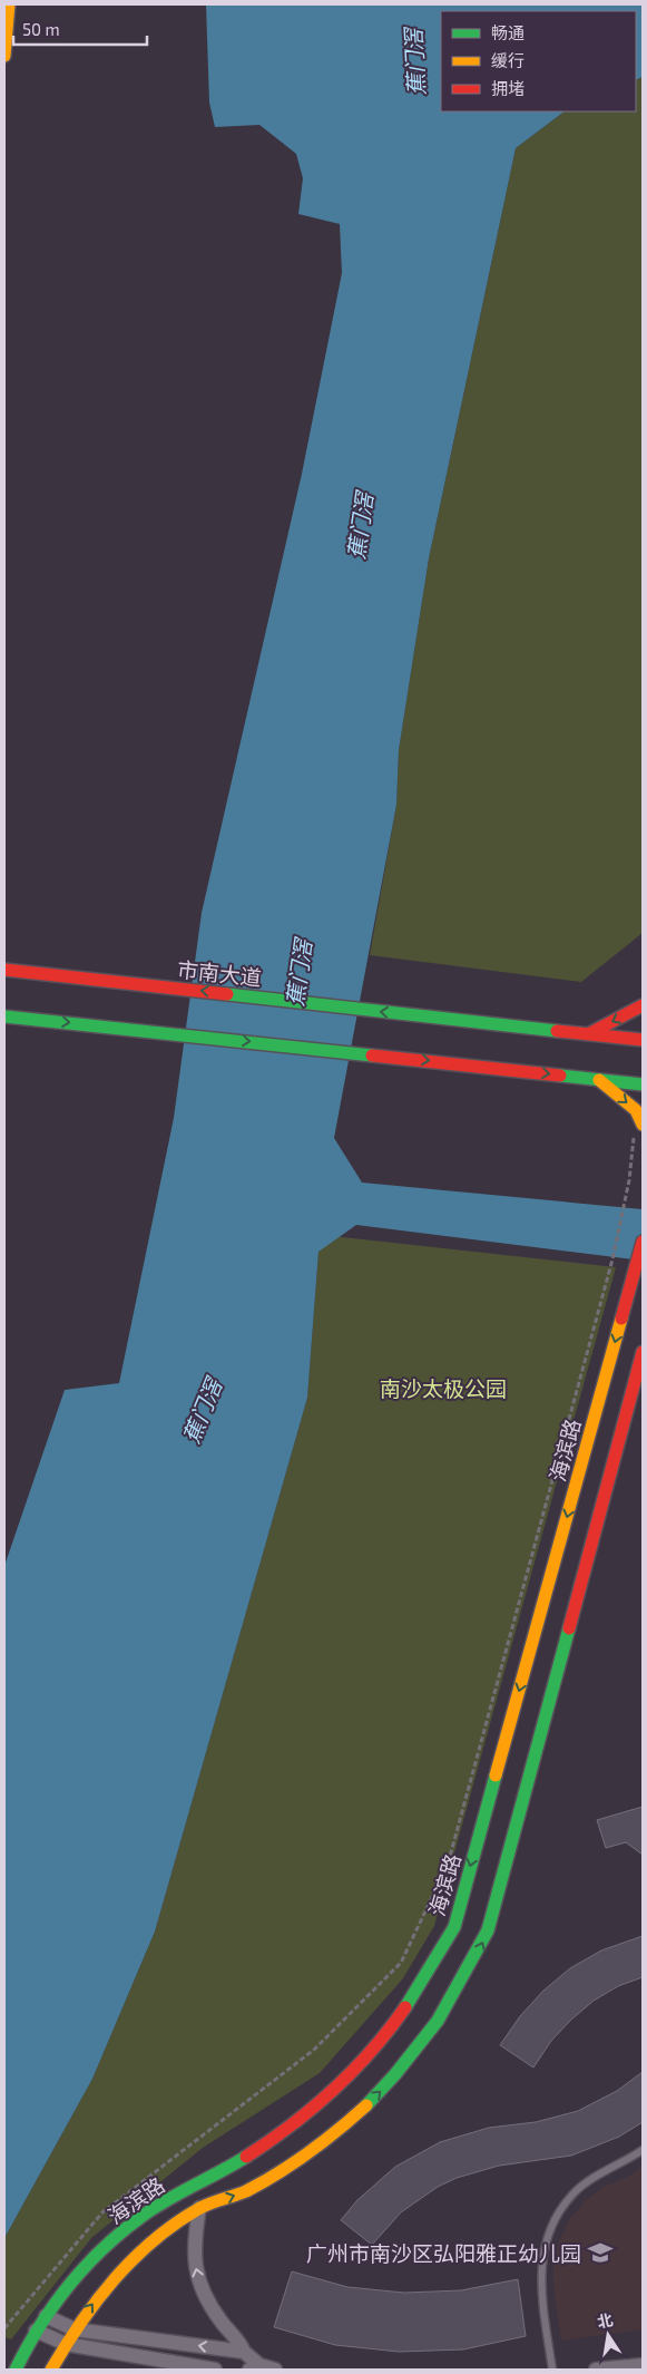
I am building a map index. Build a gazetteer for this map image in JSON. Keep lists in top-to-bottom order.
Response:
{
  "streets": {
    "street": ["市南大道", "海滨路"]
  },
  "water": ["蕉门滘"],
  "parks": ["南沙太极公园"],
  "places": {
    "school or university": ["广州市南沙区弘阳雅正幼儿园"]
  },
  "legend": ["畅通", "缓行", "拥堵"],
  "scale_bar": "50 m",
  "north": "top"
}
